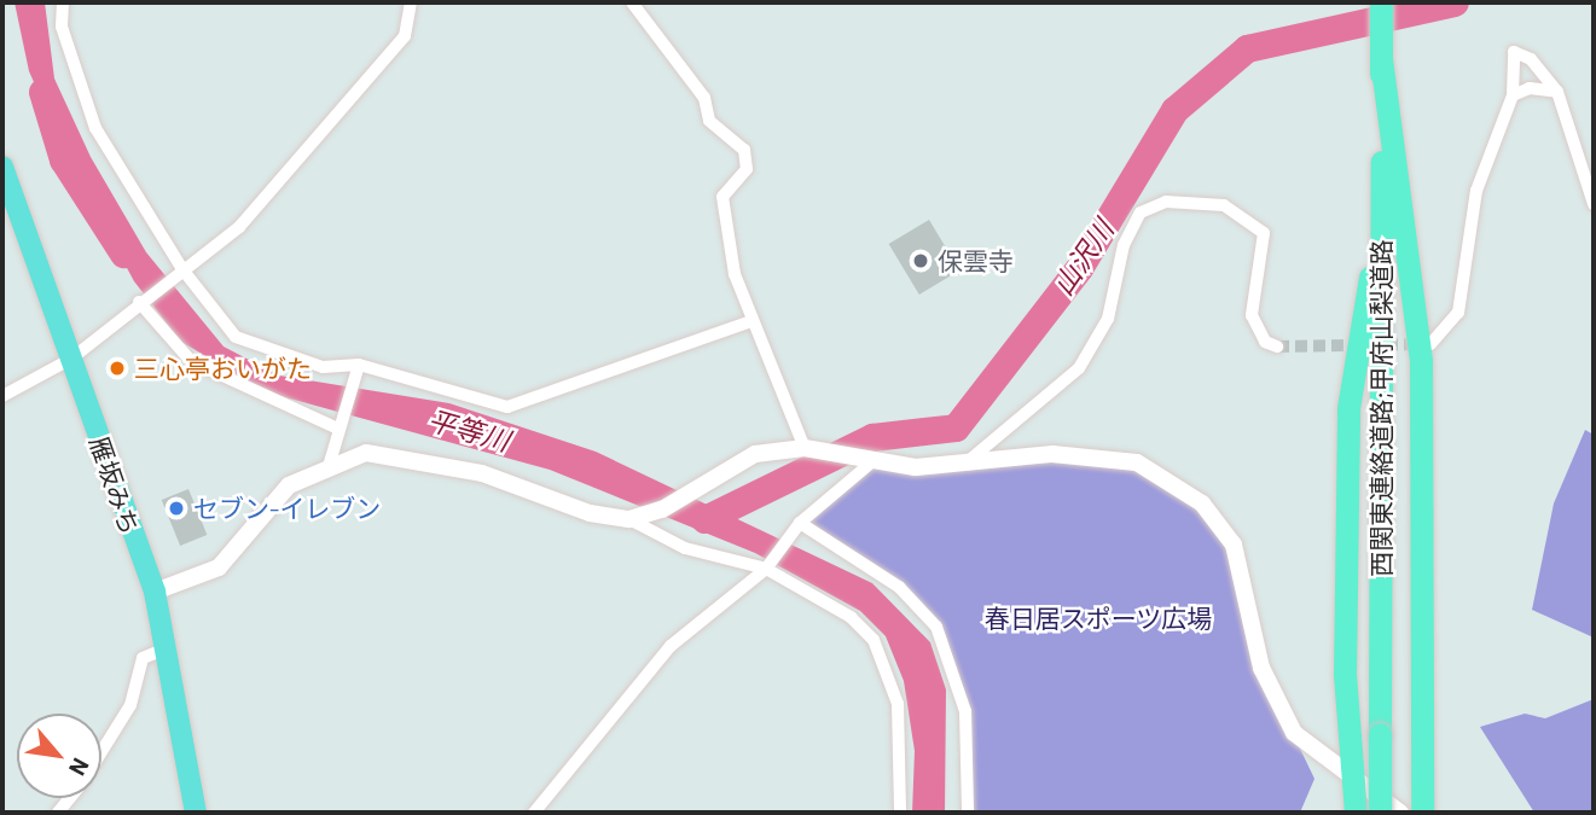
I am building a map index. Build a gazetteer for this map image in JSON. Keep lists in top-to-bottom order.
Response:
{
  "streets": {
    "highway": ["西関東連絡道路;甲府山梨道路", "雁坂みち"]
  },
  "water": ["山沢川", "平等川"],
  "parks": ["春日居スポーツ広場"],
  "places": ["保雲寺", "三心亭おいがた", "セブン-イレブン"],
  "north": "bottom right"
}
